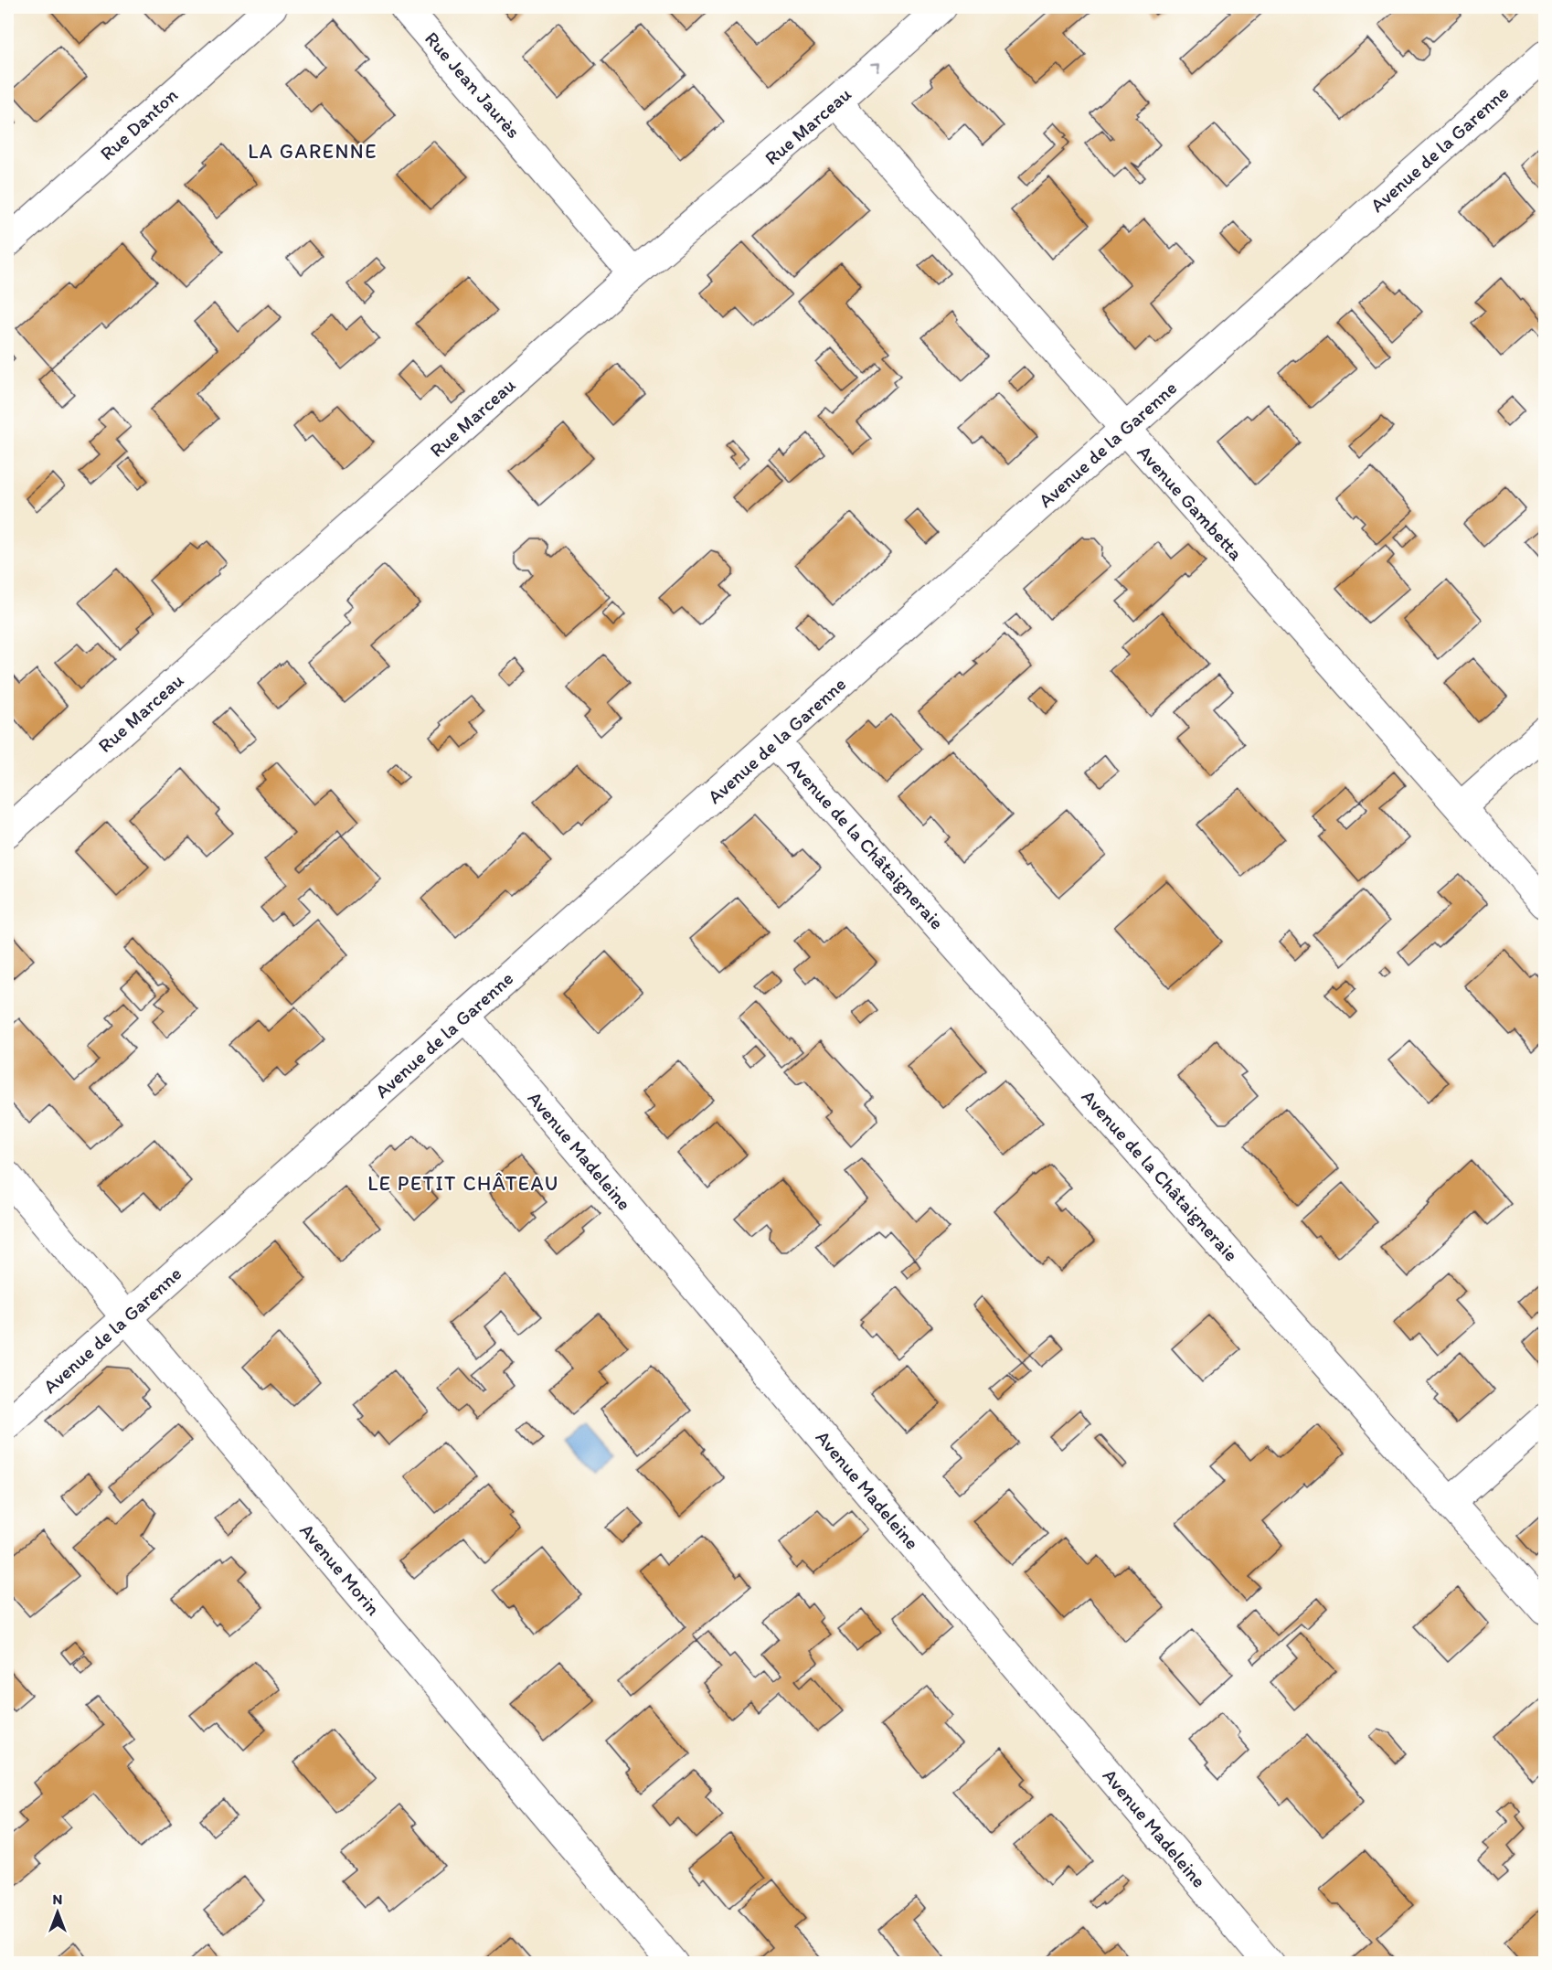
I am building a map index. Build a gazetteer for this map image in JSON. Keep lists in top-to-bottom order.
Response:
{
  "streets": {
    "street": [
      "Rue Jean Jaurès",
      "Rue Danton",
      "Rue Marceau",
      "Avenue de la Garenne",
      "Avenue Gambetta",
      "Avenue de la Châtaigneraie",
      "Avenue Madeleine",
      "Avenue Morin"
    ]
  },
  "crossings": [
    ["Rue Jean Jaurès", "Rue Marceau"],
    ["Rue Marceau", "Avenue Gambetta"],
    ["Avenue de la Garenne", "Avenue Gambetta"],
    ["Avenue de la Garenne", "Avenue de la Châtaigneraie"],
    ["Avenue de la Garenne", "Avenue Madeleine"],
    ["Avenue de la Garenne", "Avenue Morin"]
  ],
  "districts": ["LA GARENNE", "LE PETIT CHÂTEAU"],
  "north": "top"
}
